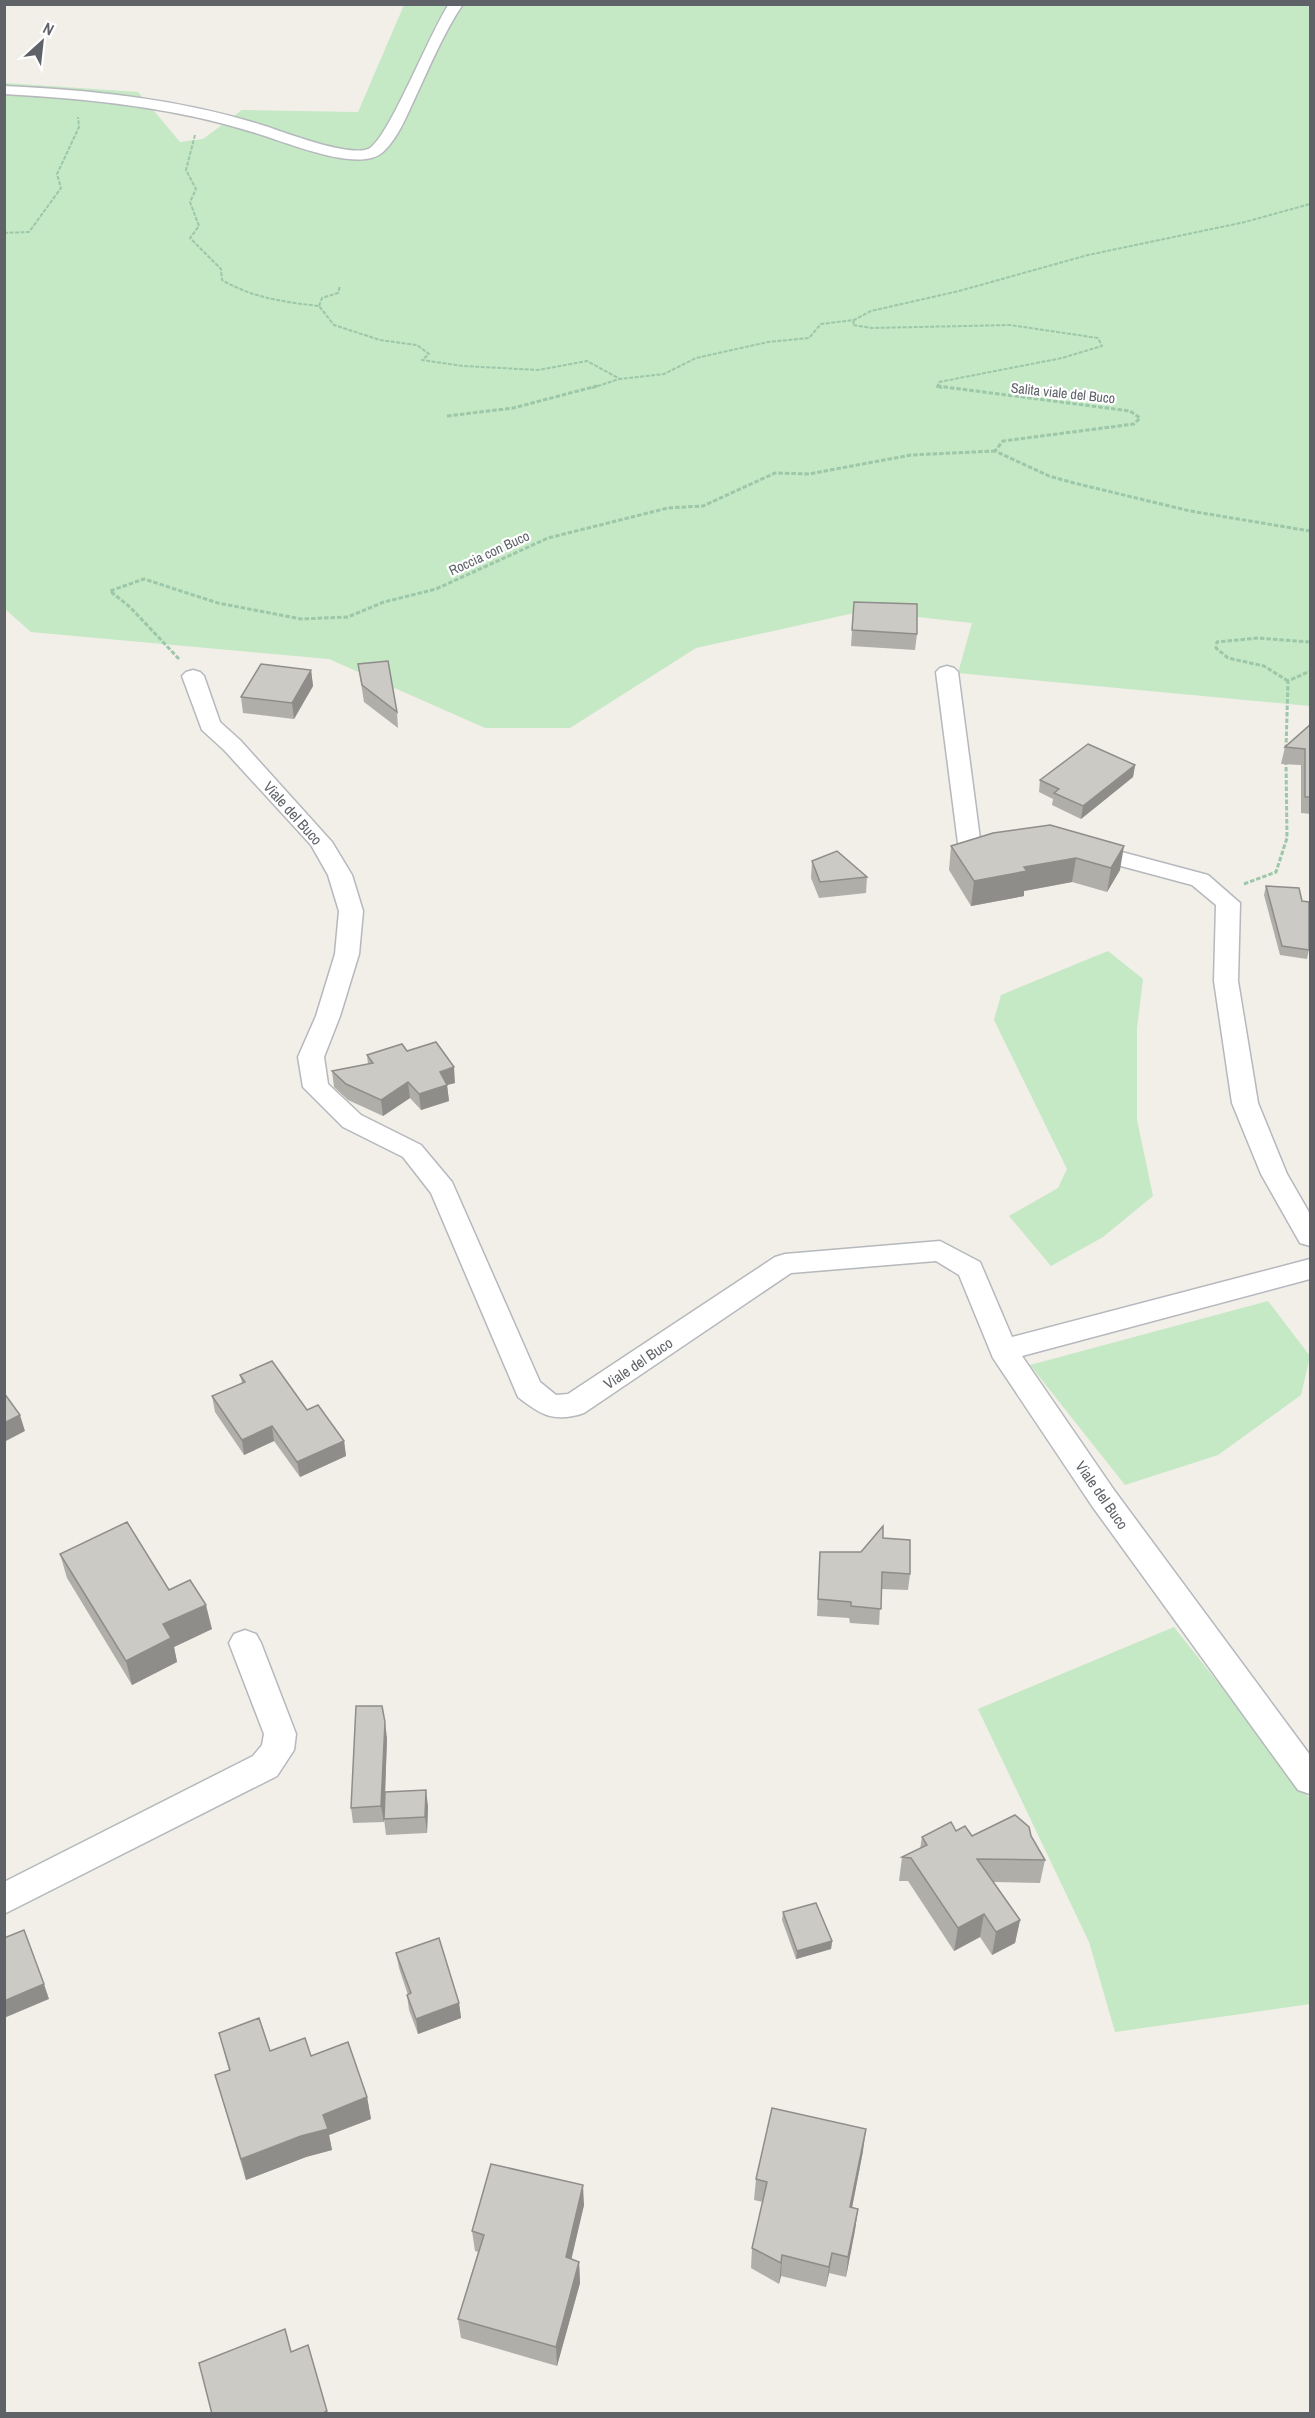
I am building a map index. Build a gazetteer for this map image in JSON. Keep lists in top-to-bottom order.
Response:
{
  "streets": {
    "street": ["Viale del Buco"],
    "path": ["Salita viale del Buco", "Roccia con Buco"]
  },
  "crossings": [
    ["Salita viale del Buco", "Roccia con Buco"],
    ["Roccia con Buco", "Viale del Buco"]
  ],
  "north": "top right"
}
